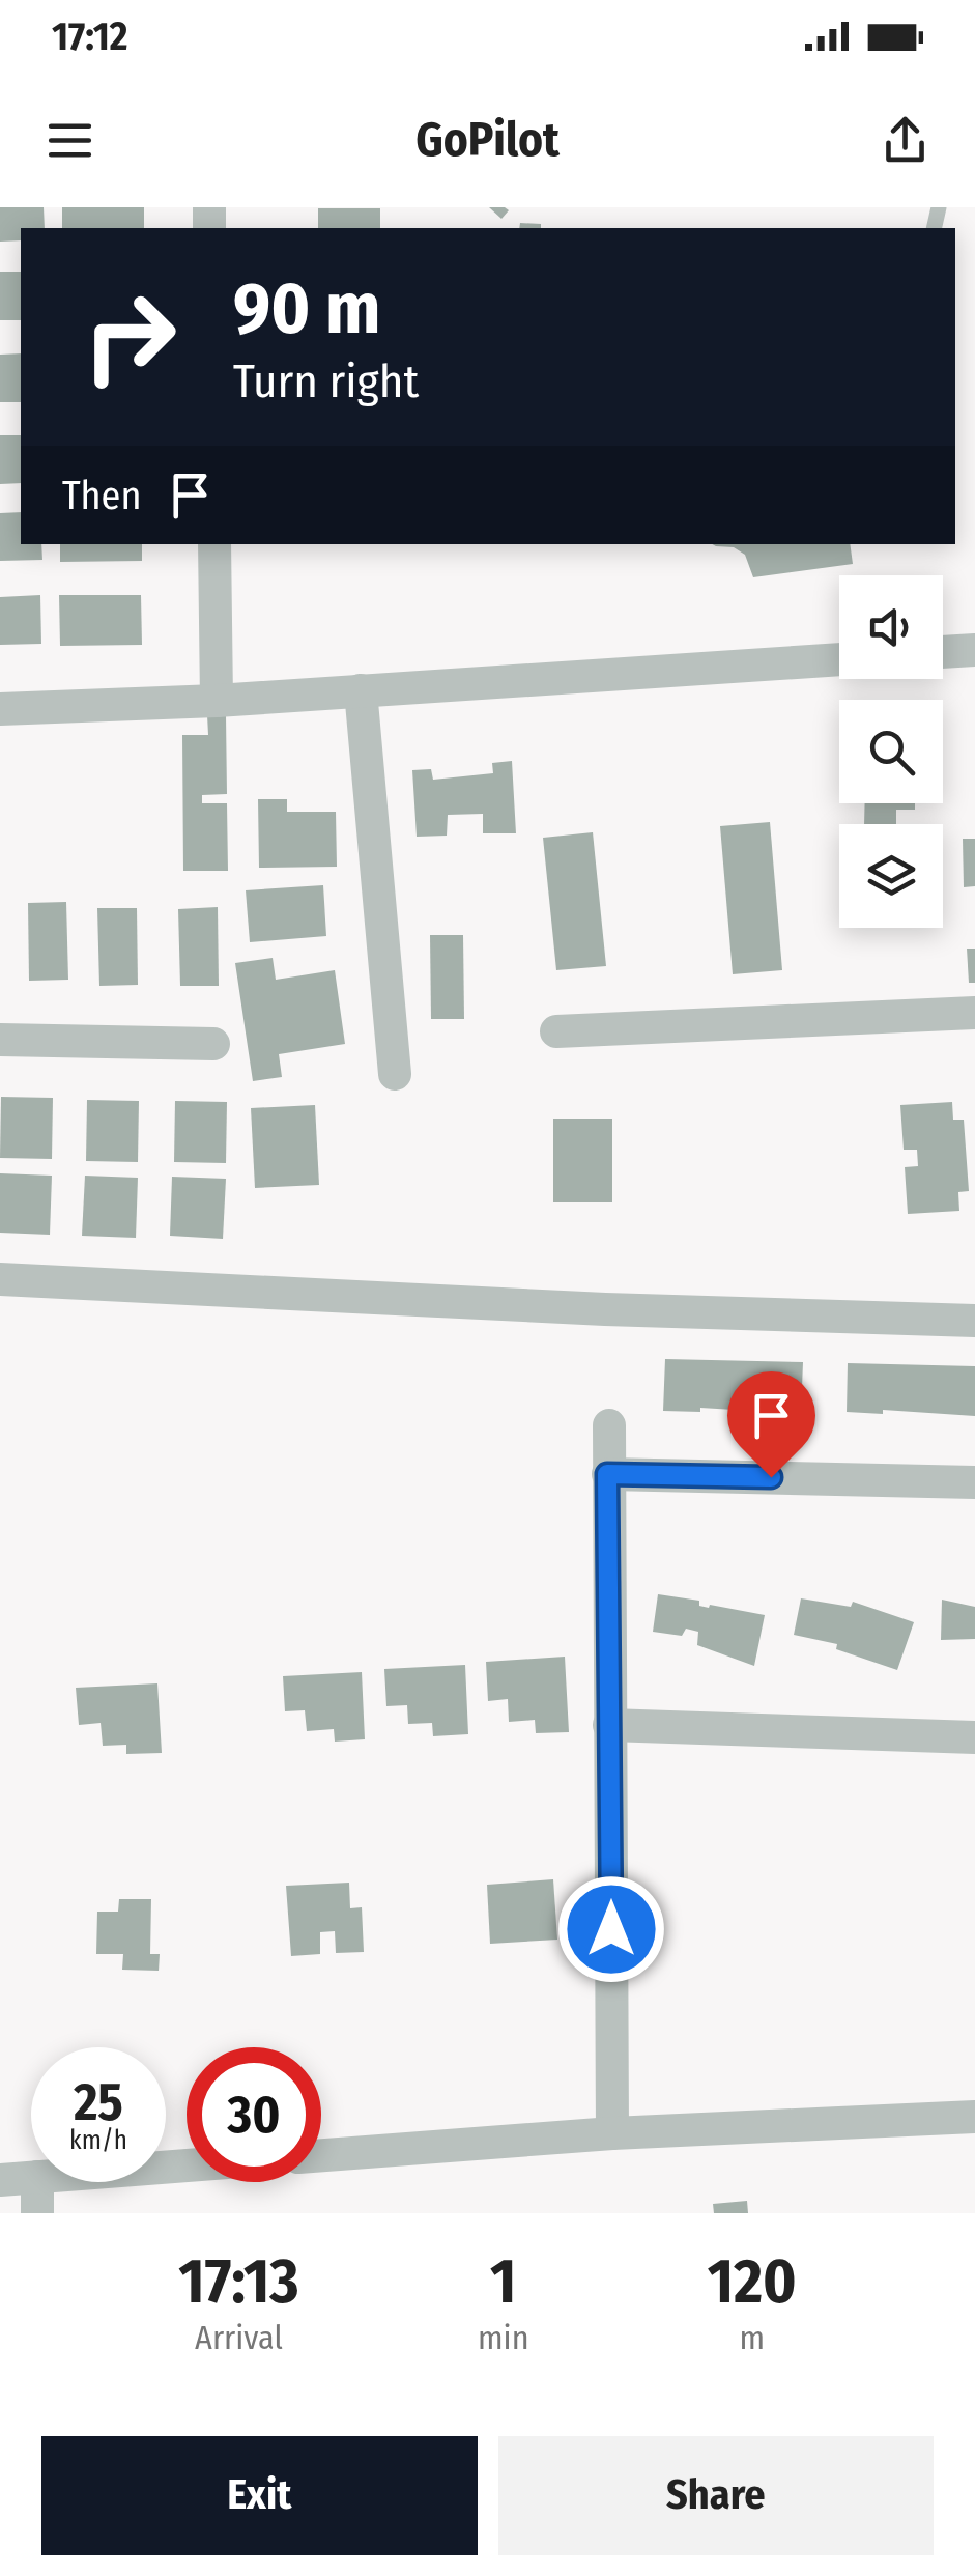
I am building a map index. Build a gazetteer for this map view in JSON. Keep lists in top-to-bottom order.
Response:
{
  "page": {
    "status": "17:12",
    "header": "GoPilot",
    "turn": ["90 m", "Turn right"],
    "then": "Then",
    "speed": "25 km/h",
    "limit": "30",
    "eta": [
      "17:13",
      "Arrival",
      "1",
      "min",
      "120",
      "m"
    ],
    "buttons": ["Exit", "Share"]
  }
}
